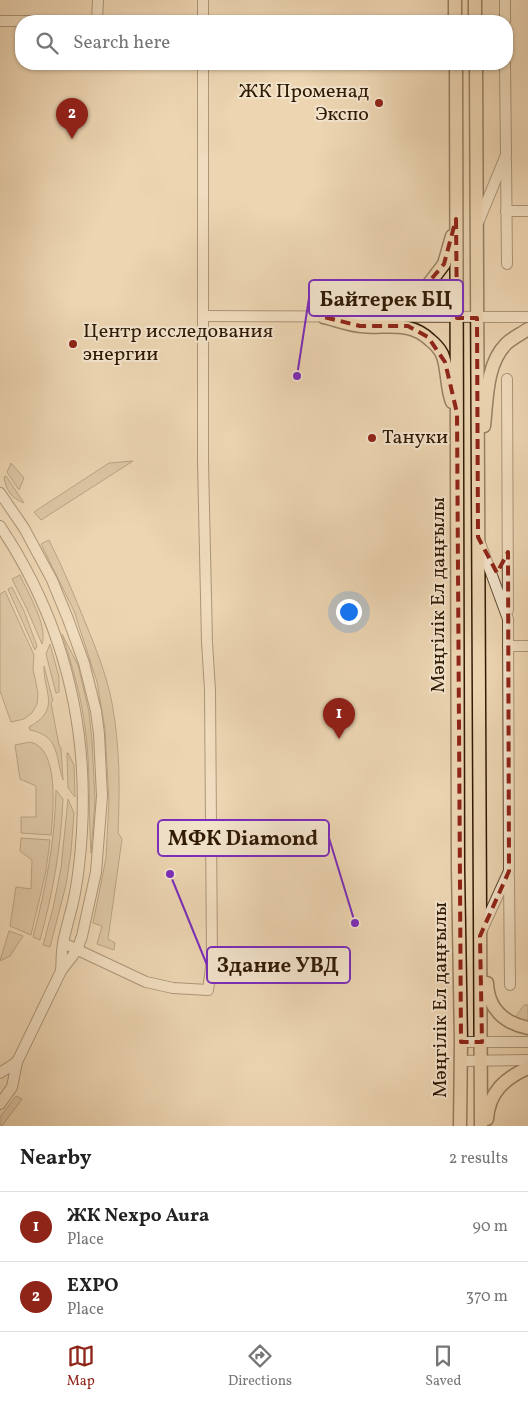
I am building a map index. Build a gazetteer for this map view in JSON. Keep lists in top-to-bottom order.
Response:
{
  "streets": {
    "main road": ["Мәңгілік Ел даңғылы"]
  },
  "places": [
    "ЖК Променад Экспо",
    "Центр исследования энергии",
    "Байтерек БЦ",
    "Тануки",
    "Здание УВД",
    "МФК Diamond"
  ],
  "page": {
    "search": "Search here",
    "pins": ["2", "1"],
    "heading": ["Nearby", "2 results"],
    "list": [
      {
        "mark": "1",
        "name": "ЖК Nexpo Aura",
        "note": "Place",
        "value": "90 m"
      },
      {
        "mark": "2",
        "name": "EXPO",
        "note": "Place",
        "value": "370 m"
      }
    ],
    "nav": ["Map", "Directions", "Saved"]
  }
}
